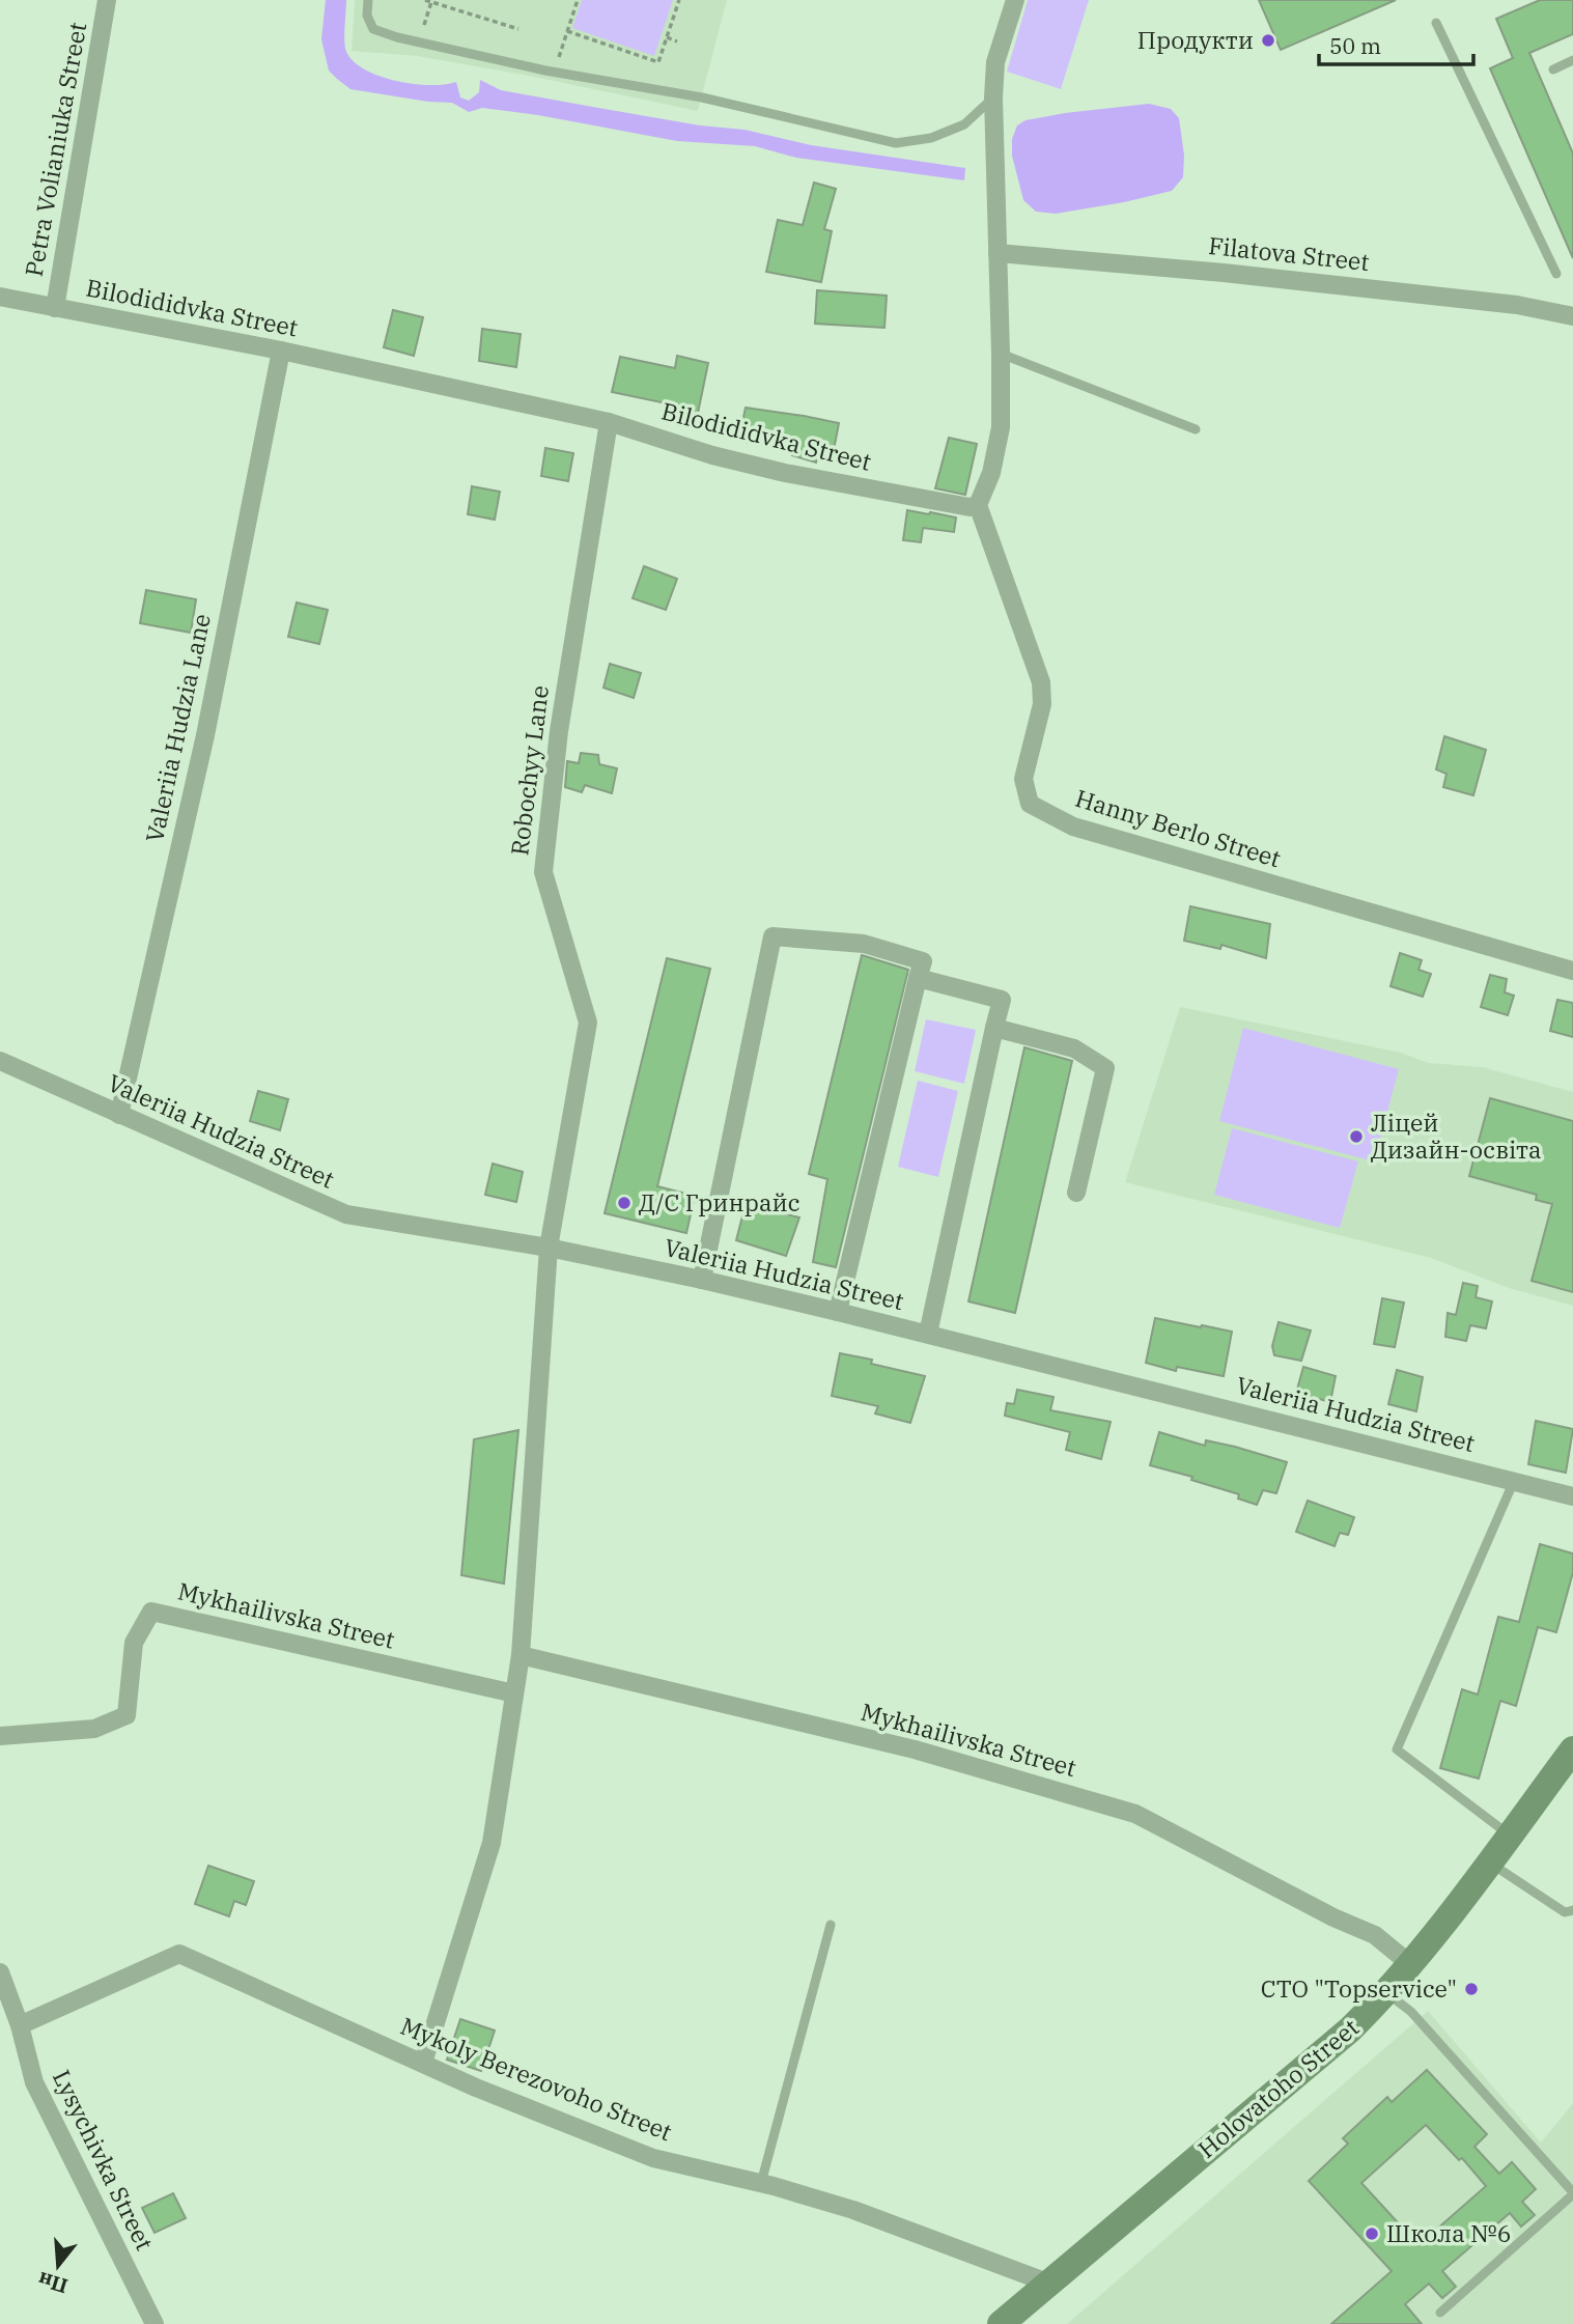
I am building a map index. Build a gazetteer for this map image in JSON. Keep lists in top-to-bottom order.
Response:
{
  "streets": {
    "main road": ["Holovatoho Street"],
    "street": [
      "Petra Volianiuka Street",
      "Filatova Street",
      "Bilodididvka Street",
      "Valeriia Hudzia Lane",
      "Robochyy Lane",
      "Hanny Berlo Street",
      "Valeriia Hudzia Street",
      "Mykhailivska Street",
      "Mykoly Berezovoho Street",
      "Lysychivka Street"
    ]
  },
  "crossings": [
    ["Petra Volianiuka Street", "Bilodididvka Street"],
    ["Bilodididvka Street", "Valeriia Hudzia Lane"],
    ["Bilodididvka Street", "Robochyy Lane"],
    ["Bilodididvka Street", "Hanny Berlo Street"],
    ["Valeriia Hudzia Lane", "Valeriia Hudzia Street"],
    ["Robochyy Lane", "Valeriia Hudzia Street"],
    ["Robochyy Lane", "Mykhailivska Street"],
    ["Mykhailivska Street", "Holovatoho Street"],
    ["Mykoly Berezovoho Street", "Holovatoho Street"],
    ["Mykoly Berezovoho Street", "Lysychivka Street"]
  ],
  "places": [
    "Продукти",
    "Ліцей Дизайн-освіта",
    "Д/С Гринрайс",
    "СТО \"Topservice\"",
    "Школа №6"
  ],
  "scale_bar": "50 m",
  "north": "bottom"
}
